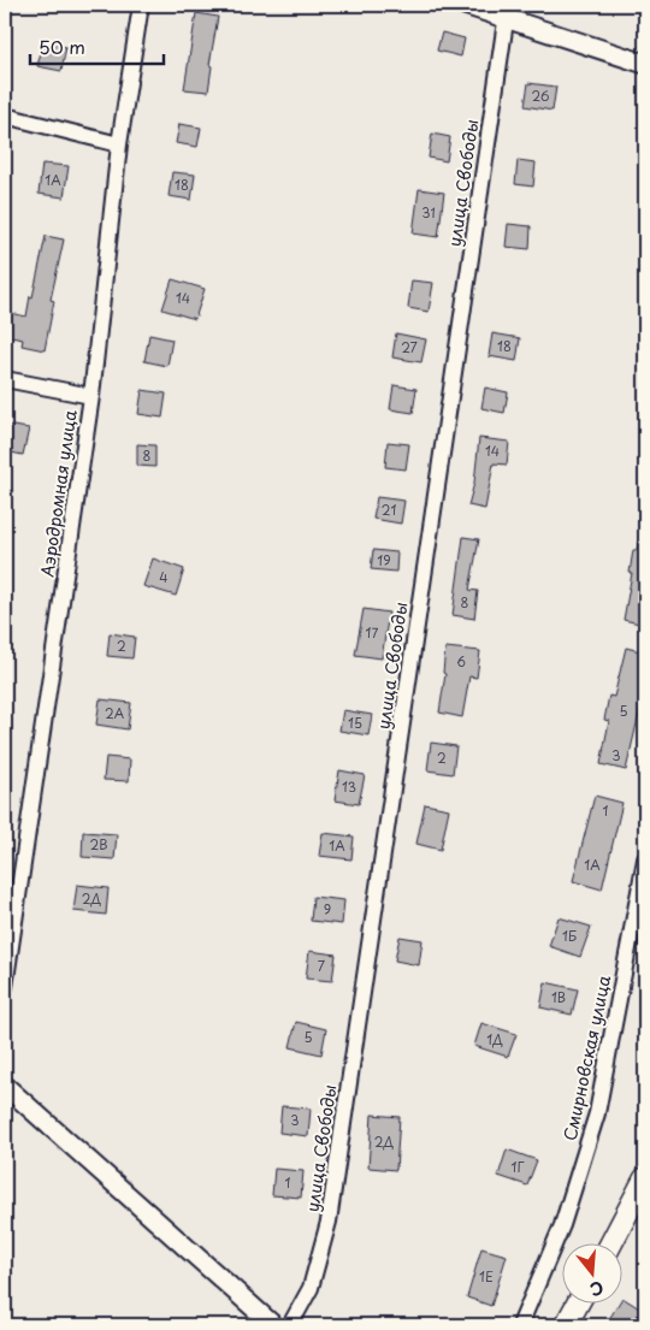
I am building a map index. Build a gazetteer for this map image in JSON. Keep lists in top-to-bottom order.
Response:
{
  "streets": {
    "street": ["улица Свободы", "Аэродромная улица", "Смирновская улица"]
  },
  "house_numbers": [
    "26",
    "1А",
    "18",
    "31",
    "14",
    "18",
    "27",
    "14",
    "8",
    "21",
    "19",
    "4",
    "8",
    "17",
    "2",
    "6",
    "5",
    "2А",
    "15",
    "3",
    "2",
    "13",
    "1",
    "2В",
    "1А",
    "1А",
    "2Д",
    "9",
    "1Б",
    "7",
    "1В",
    "5",
    "1Д",
    "3",
    "2Д",
    "1Г",
    "1",
    "1Е"
  ],
  "scale_bar": "50 m",
  "north": "bottom"
}
